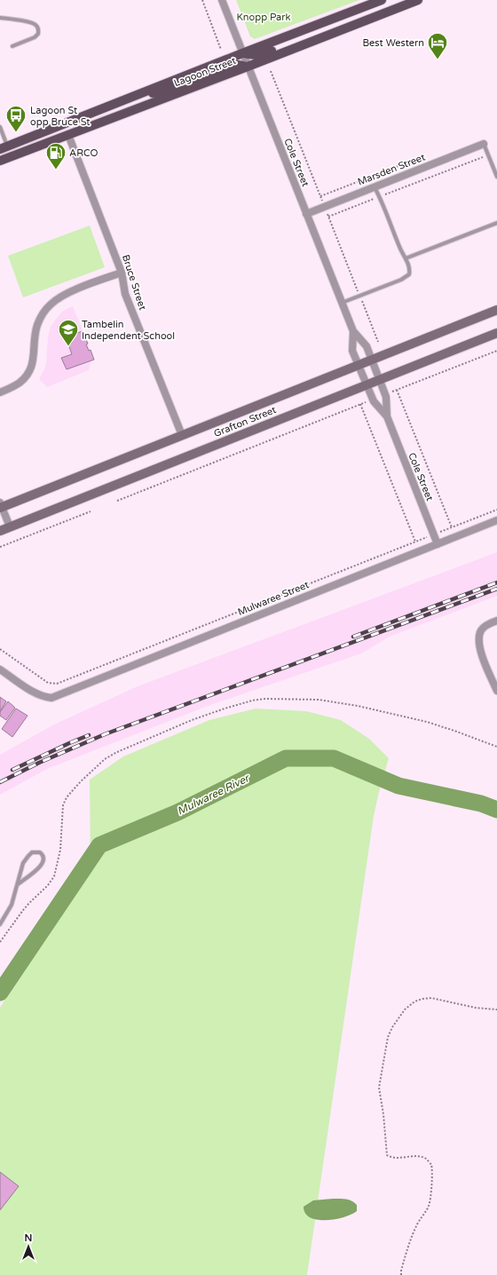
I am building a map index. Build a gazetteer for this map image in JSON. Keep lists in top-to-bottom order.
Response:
{
  "streets": {
    "main road": ["Lagoon Street"],
    "street": [
      "Cole Street",
      "Marsden Street",
      "Bruce Street",
      "Grafton Street",
      "Mulwaree Street"
    ]
  },
  "crossings": [
    ["Lagoon Street", "Cole Street"],
    ["Lagoon Street", "Bruce Street"],
    ["Cole Street", "Marsden Street"],
    ["Cole Street", "Grafton Street"],
    ["Cole Street", "Mulwaree Street"],
    ["Bruce Street", "Grafton Street"]
  ],
  "water": ["Mulwaree River"],
  "parks": ["Knopp Park"],
  "places": {
    "hotel": ["Best Western"],
    "bus stop": ["Lagoon St opp Bruce St"],
    "fuel station": ["ARCO"],
    "school or university": ["Tambelin Independent School"]
  },
  "north": "top"
}
